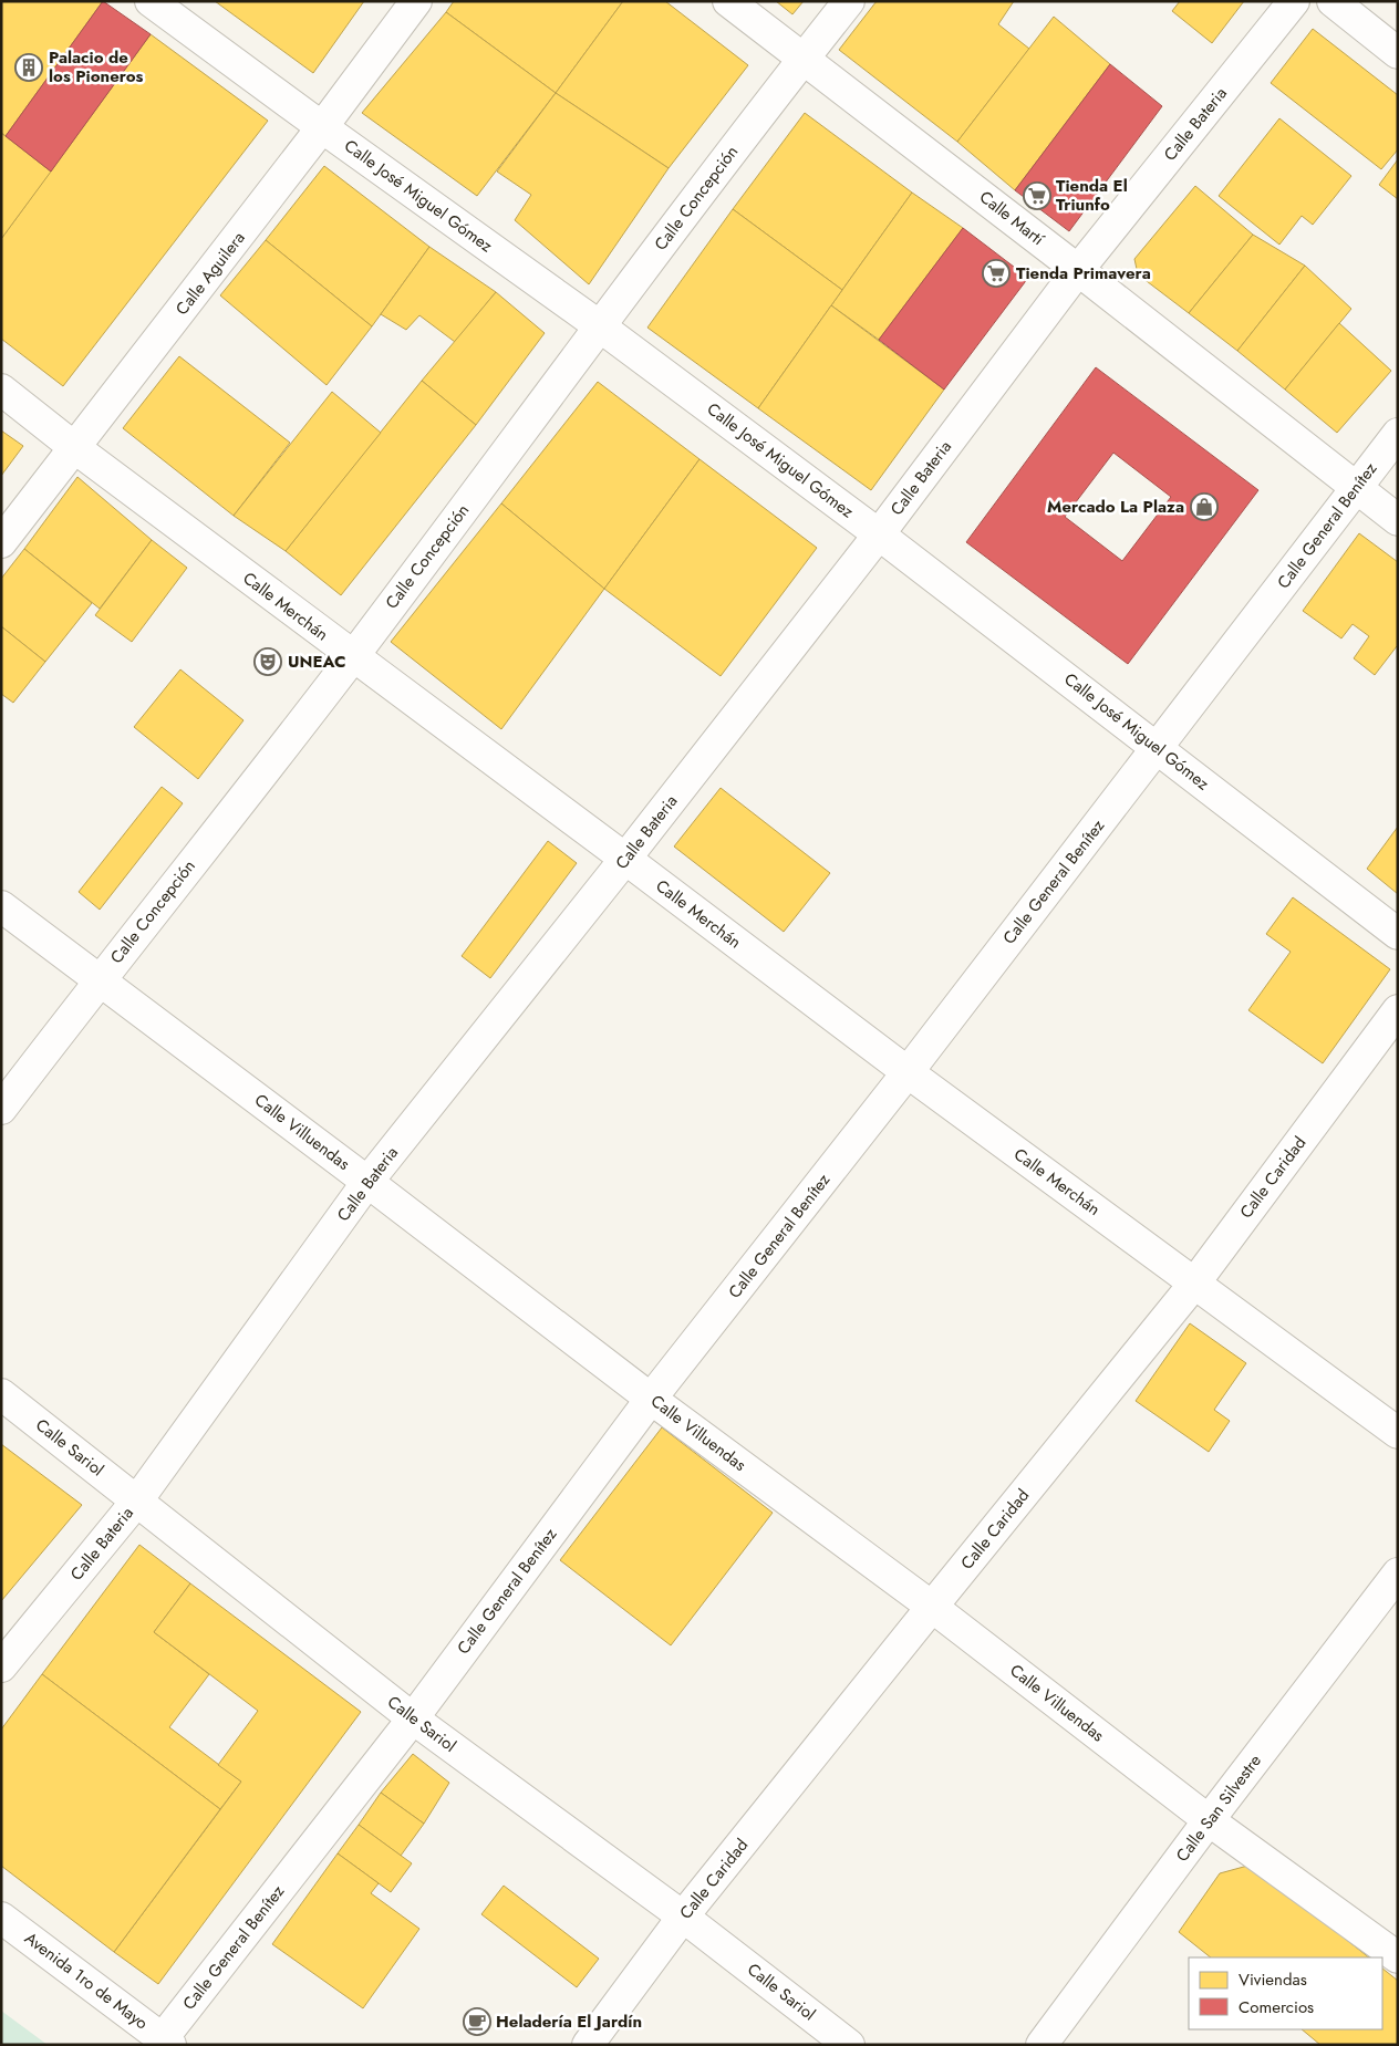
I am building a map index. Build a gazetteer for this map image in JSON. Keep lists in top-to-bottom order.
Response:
{
  "streets": {
    "street": [
      "Calle Bateria",
      "Calle José Miguel Gómez",
      "Calle Concepción",
      "Calle Martí",
      "Calle Aguilera",
      "Calle General Benítez",
      "Calle Merchán",
      "Calle Villuendas",
      "Calle Caridad",
      "Calle Sariol",
      "Calle San Silvestre",
      "Avenida 1ro de Mayo"
    ]
  },
  "crossings": [
    ["Calle Bateria", "Calle José Miguel Gómez"],
    ["Calle Bateria", "Calle Martí"],
    ["Calle Bateria", "Calle Merchán"],
    ["Calle Bateria", "Calle Villuendas"],
    ["Calle Bateria", "Calle Sariol"],
    ["Calle José Miguel Gómez", "Calle Concepción"],
    ["Calle José Miguel Gómez", "Calle Aguilera"],
    ["Calle José Miguel Gómez", "Calle General Benítez"],
    ["Calle Concepción", "Calle Martí"],
    ["Calle Concepción", "Calle Merchán"],
    ["Calle Concepción", "Calle Villuendas"],
    ["Calle Martí", "Calle General Benítez"],
    ["Calle Aguilera", "Calle Merchán"],
    ["Calle General Benítez", "Calle Merchán"],
    ["Calle General Benítez", "Calle Villuendas"],
    ["Calle General Benítez", "Calle Sariol"],
    ["Calle General Benítez", "Avenida 1ro de Mayo"],
    ["Calle Merchán", "Calle Caridad"],
    ["Calle Villuendas", "Calle Caridad"],
    ["Calle Villuendas", "Calle San Silvestre"],
    ["Calle Caridad", "Calle Sariol"]
  ],
  "places": {
    "building": ["Palacio de los Pioneros"],
    "supermarket": ["Tienda El Triunfo", "Tienda Primavera"],
    "shop": ["Mercado La Plaza"],
    "theatre": ["UNEAC"],
    "cafe": ["Heladería El Jardín"]
  },
  "legend": ["Viviendas", "Comercios"]
}
